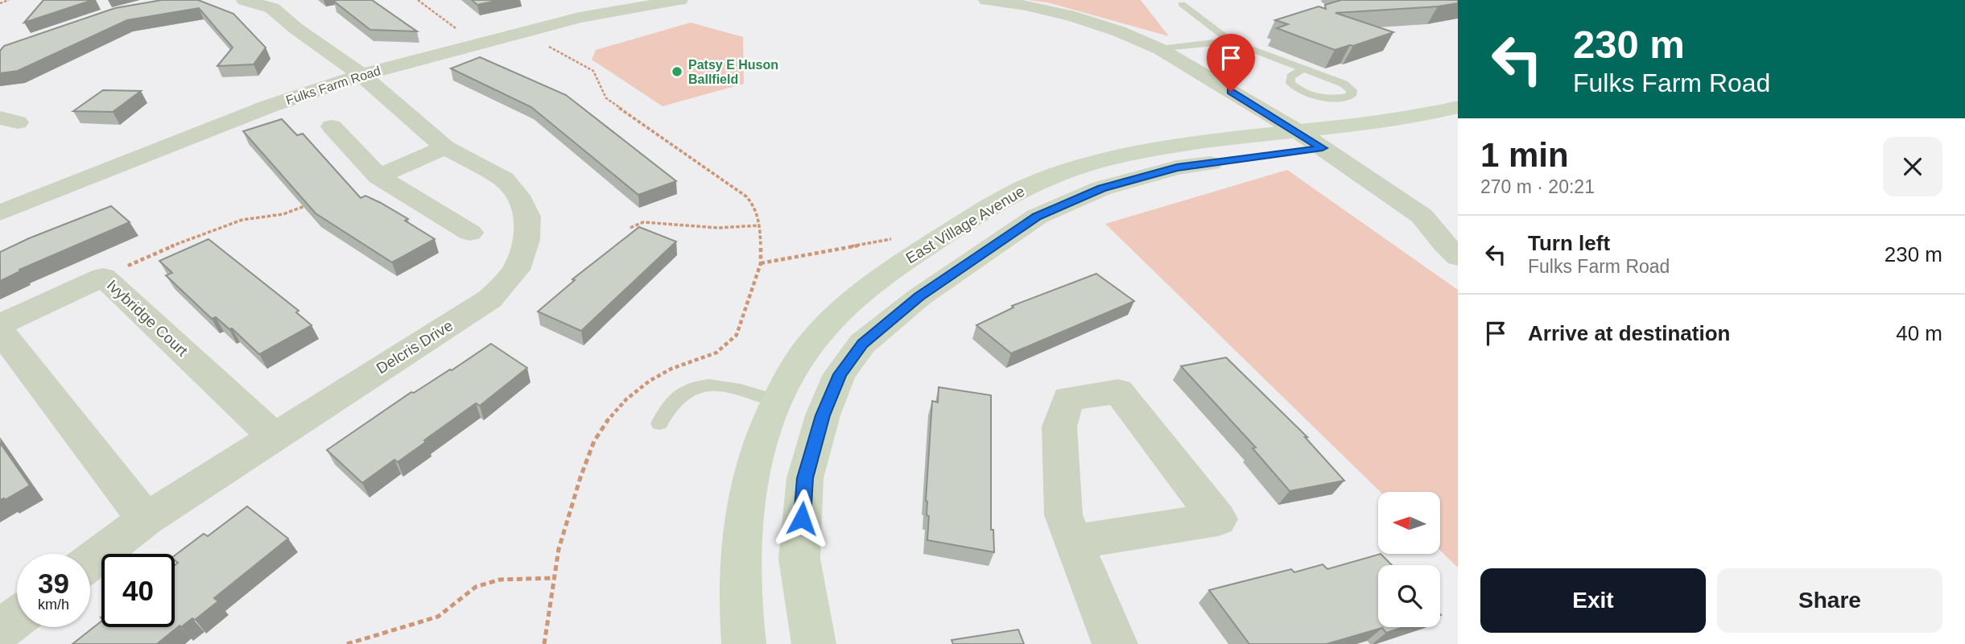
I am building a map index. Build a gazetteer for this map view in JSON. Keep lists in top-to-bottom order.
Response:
{
  "streets": {
    "street": [
      "Fulks Farm Road",
      "East Village Avenue",
      "Ivybridge Court",
      "Delcris Drive"
    ]
  },
  "crossings": [
    ["Fulks Farm Road", "Delcris Drive"],
    ["Ivybridge Court", "Delcris Drive"]
  ],
  "places": ["Patsy E Huson Ballfield"],
  "north": "left",
  "page": {
    "turn": ["230 m", "Fulks Farm Road"],
    "heading": ["1 min", "270 m · 20:21"],
    "list": [
      {
        "name": "Turn left",
        "note": "Fulks Farm Road",
        "value": "230 m"
      },
      {
        "name": "Arrive at destination",
        "value": "40 m"
      }
    ],
    "speed": "39 km/h",
    "limit": "40",
    "buttons": ["Exit", "Share"]
  }
}
